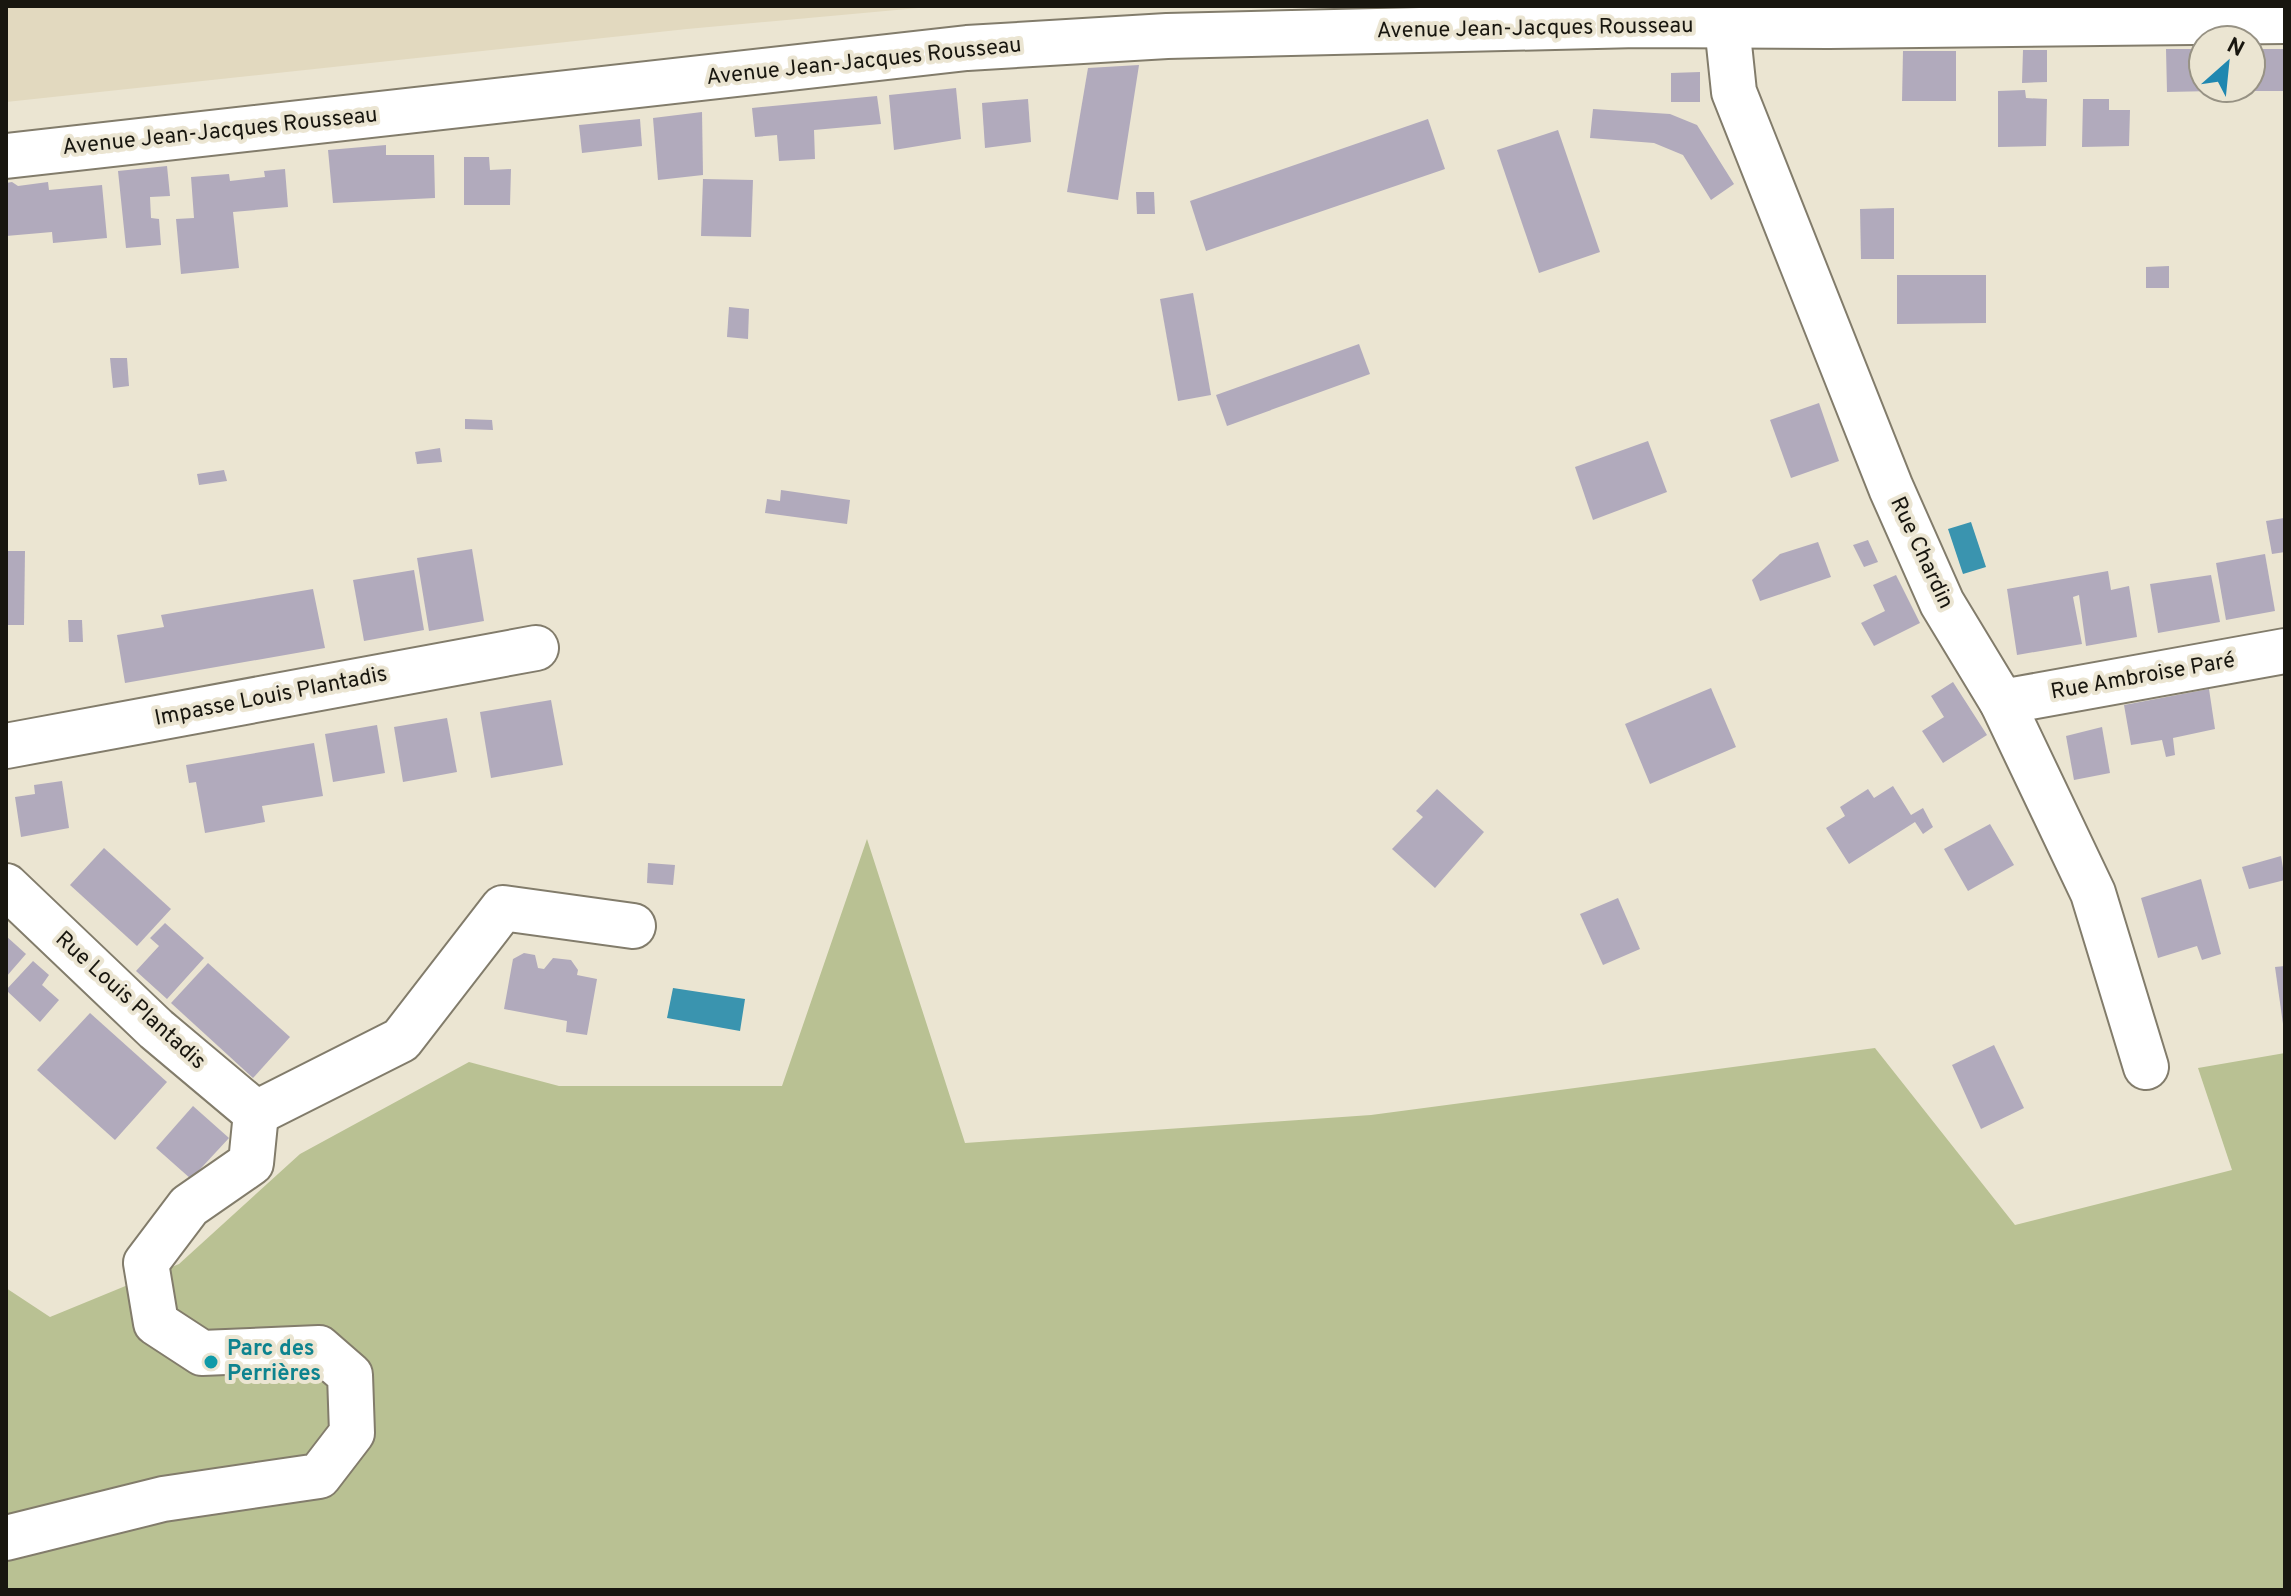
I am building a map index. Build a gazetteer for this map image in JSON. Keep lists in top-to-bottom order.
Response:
{
  "streets": {
    "street": [
      "Avenue Jean-Jacques Rousseau",
      "Rue Chardin",
      "Rue Ambroise Paré",
      "Impasse Louis Plantadis",
      "Rue Louis Plantadis"
    ]
  },
  "crossings": [
    ["Avenue Jean-Jacques Rousseau", "Rue Chardin"],
    ["Rue Chardin", "Rue Ambroise Paré"]
  ],
  "places": ["Parc des Perrières"],
  "north": "top right"
}
